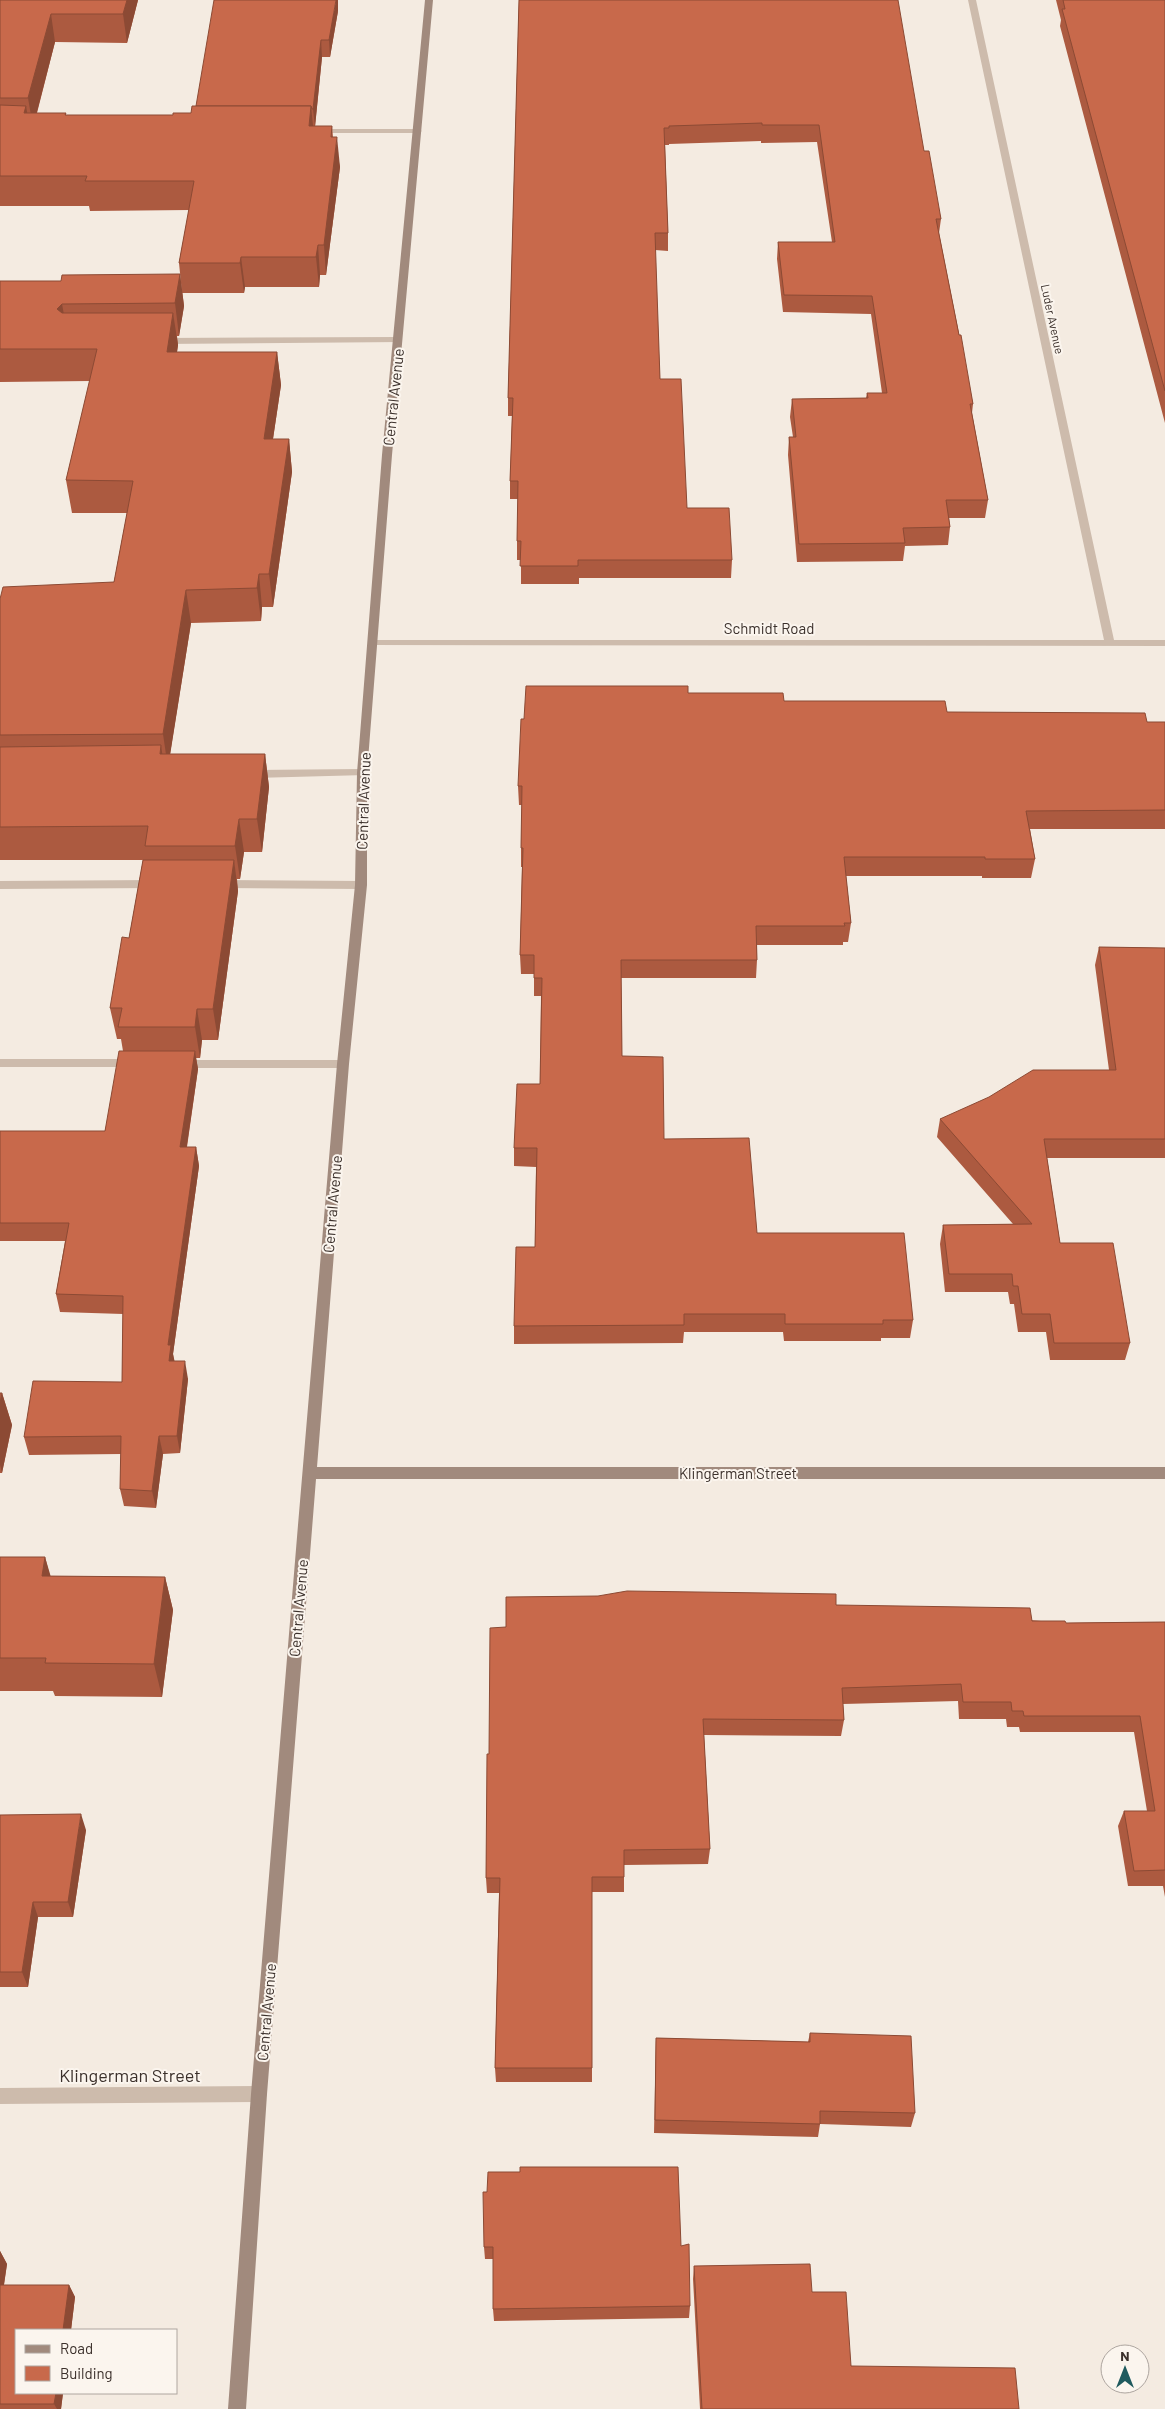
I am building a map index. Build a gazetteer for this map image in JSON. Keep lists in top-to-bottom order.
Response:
{
  "streets": {
    "street": [
      "Luder Avenue",
      "Central Avenue",
      "Schmidt Road",
      "Klingerman Street"
    ]
  },
  "crossings": [
    ["Luder Avenue", "Schmidt Road"],
    ["Central Avenue", "Schmidt Road"],
    ["Central Avenue", "Klingerman Street"]
  ],
  "legend": ["Road", "Building"],
  "north": "top"
}
